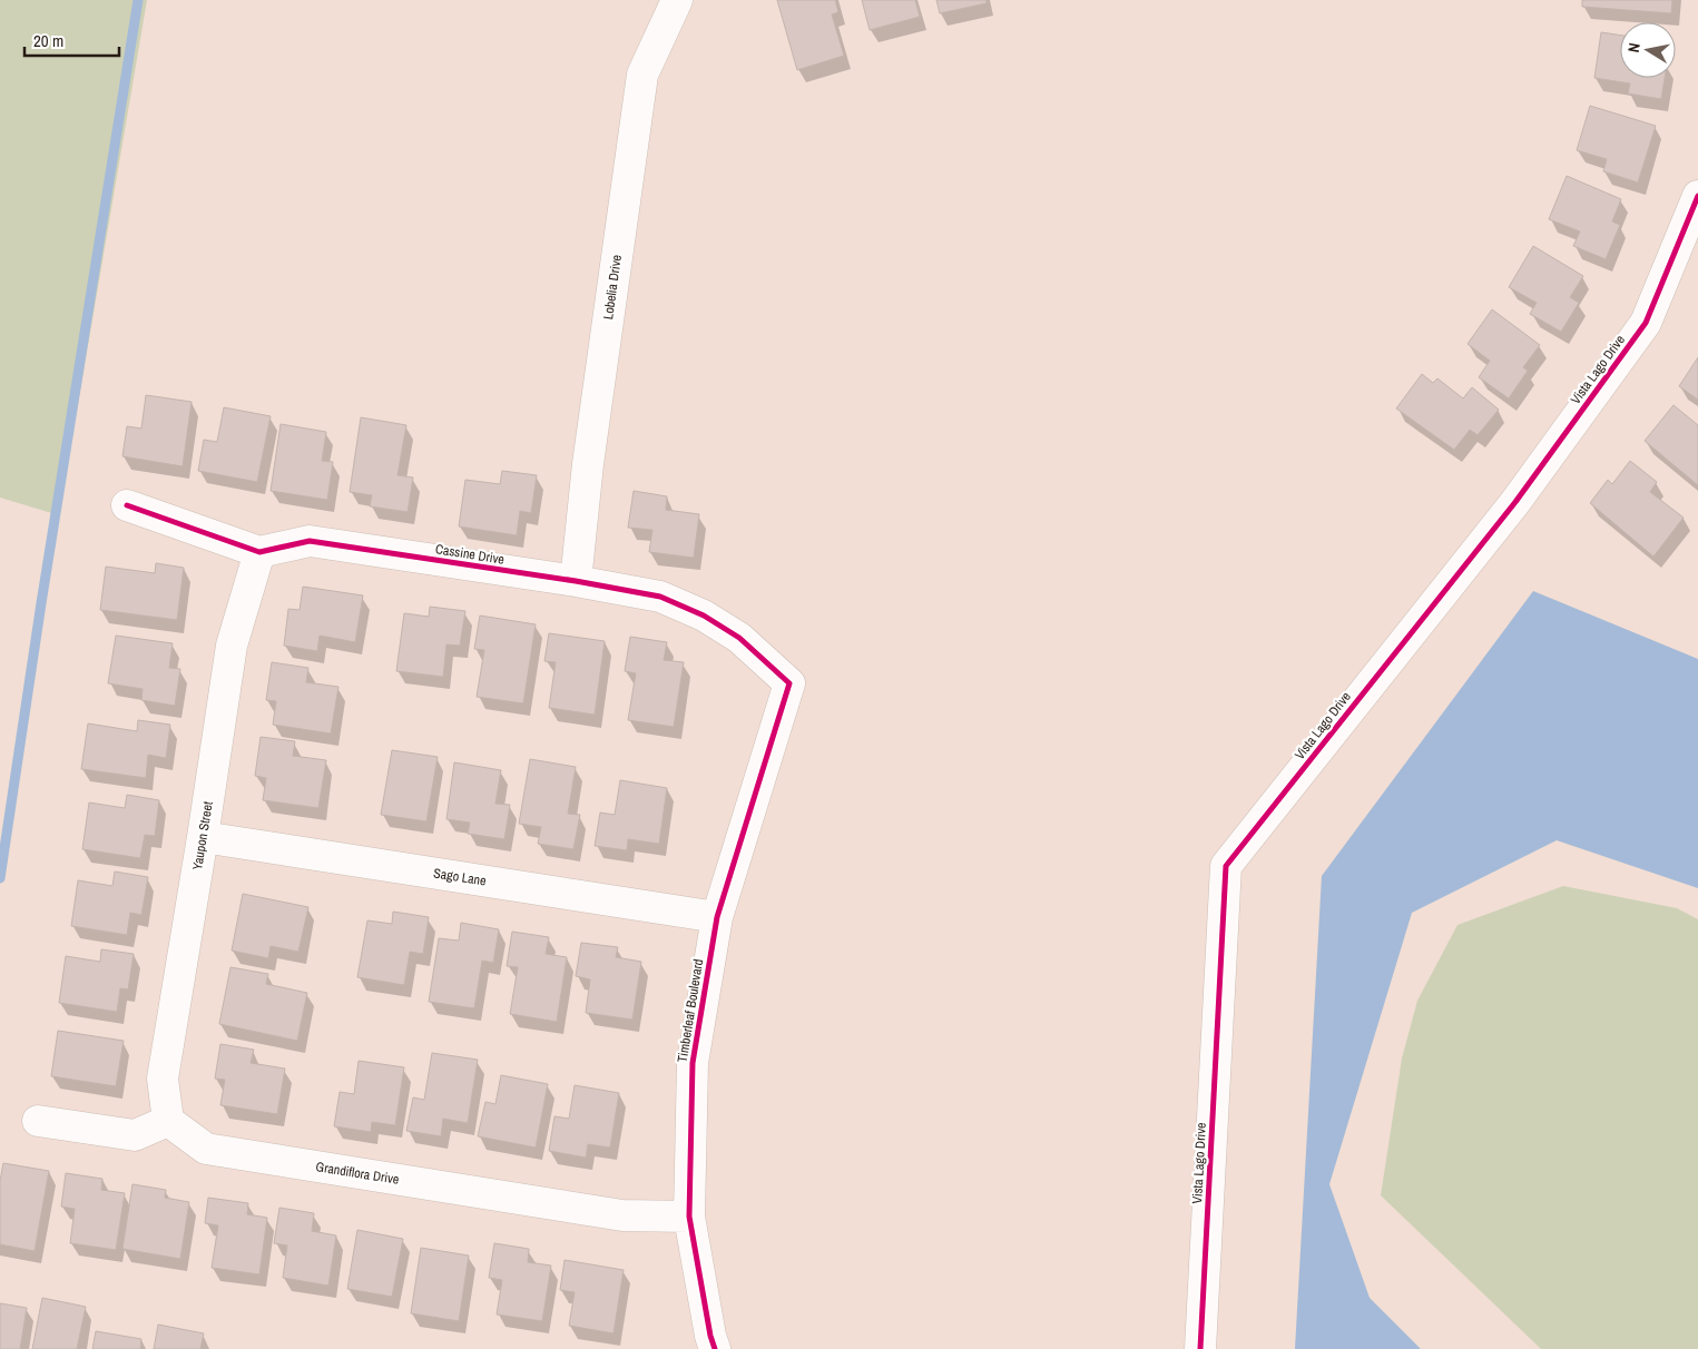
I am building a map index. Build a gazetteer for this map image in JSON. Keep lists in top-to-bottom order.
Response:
{
  "streets": {
    "street": [
      "Lobelia Drive",
      "Vista Lago Drive",
      "Cassine Drive",
      "Yaupon Street",
      "Sago Lane",
      "Timberleaf Boulevard",
      "Grandiflora Drive"
    ]
  },
  "crossings": [
    ["Lobelia Drive", "Cassine Drive"],
    ["Cassine Drive", "Yaupon Street"],
    ["Cassine Drive", "Timberleaf Boulevard"],
    ["Yaupon Street", "Sago Lane"],
    ["Yaupon Street", "Grandiflora Drive"],
    ["Sago Lane", "Timberleaf Boulevard"],
    ["Timberleaf Boulevard", "Grandiflora Drive"]
  ],
  "scale_bar": "20 m",
  "north": "left"
}
